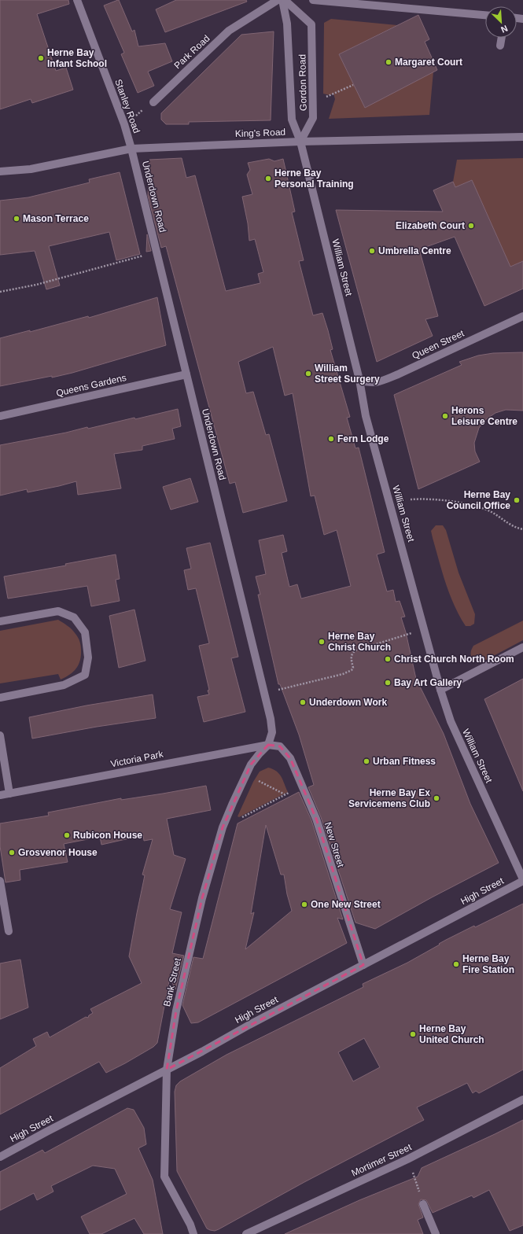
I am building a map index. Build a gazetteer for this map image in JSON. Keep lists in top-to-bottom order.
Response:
{
  "streets": {
    "street": [
      "Park Road",
      "Gordon Road",
      "Stanley Road",
      "King's Road",
      "Underdown Road",
      "William Street",
      "Queen Street",
      "Queens Gardens",
      "Victoria Park",
      "New Street",
      "High Street",
      "Bank Street",
      "Mortimer Street"
    ]
  },
  "crossings": [
    ["Gordon Road", "King's Road"],
    ["Gordon Road", "William Street"],
    ["Stanley Road", "King's Road"],
    ["Stanley Road", "Underdown Road"],
    ["King's Road", "Underdown Road"],
    ["King's Road", "William Street"],
    ["Underdown Road", "Queens Gardens"],
    ["Underdown Road", "Victoria Park"],
    ["Underdown Road", "New Street"],
    ["Underdown Road", "Bank Street"],
    ["William Street", "Queen Street"],
    ["William Street", "High Street"],
    ["Victoria Park", "New Street"],
    ["Victoria Park", "Bank Street"],
    ["New Street", "High Street"],
    ["New Street", "Bank Street"],
    ["High Street", "Bank Street"]
  ],
  "places": [
    "Herne Bay Infant School",
    "Margaret Court",
    "Herne Bay Personal Training",
    "Mason Terrace",
    "Elizabeth Court",
    "Umbrella Centre",
    "William Street Surgery",
    "Herons Leisure Centre",
    "Fern Lodge",
    "Herne Bay Council Office",
    "Herne Bay Christ Church",
    "Christ Church North Room",
    "Bay Art Gallery",
    "Underdown Work",
    "Urban Fitness",
    "Herne Bay Ex Servicemens Club",
    "Rubicon House",
    "Grosvenor House",
    "One New Street",
    "Herne Bay Fire Station",
    "Herne Bay United Church"
  ],
  "north": "bottom right"
}
